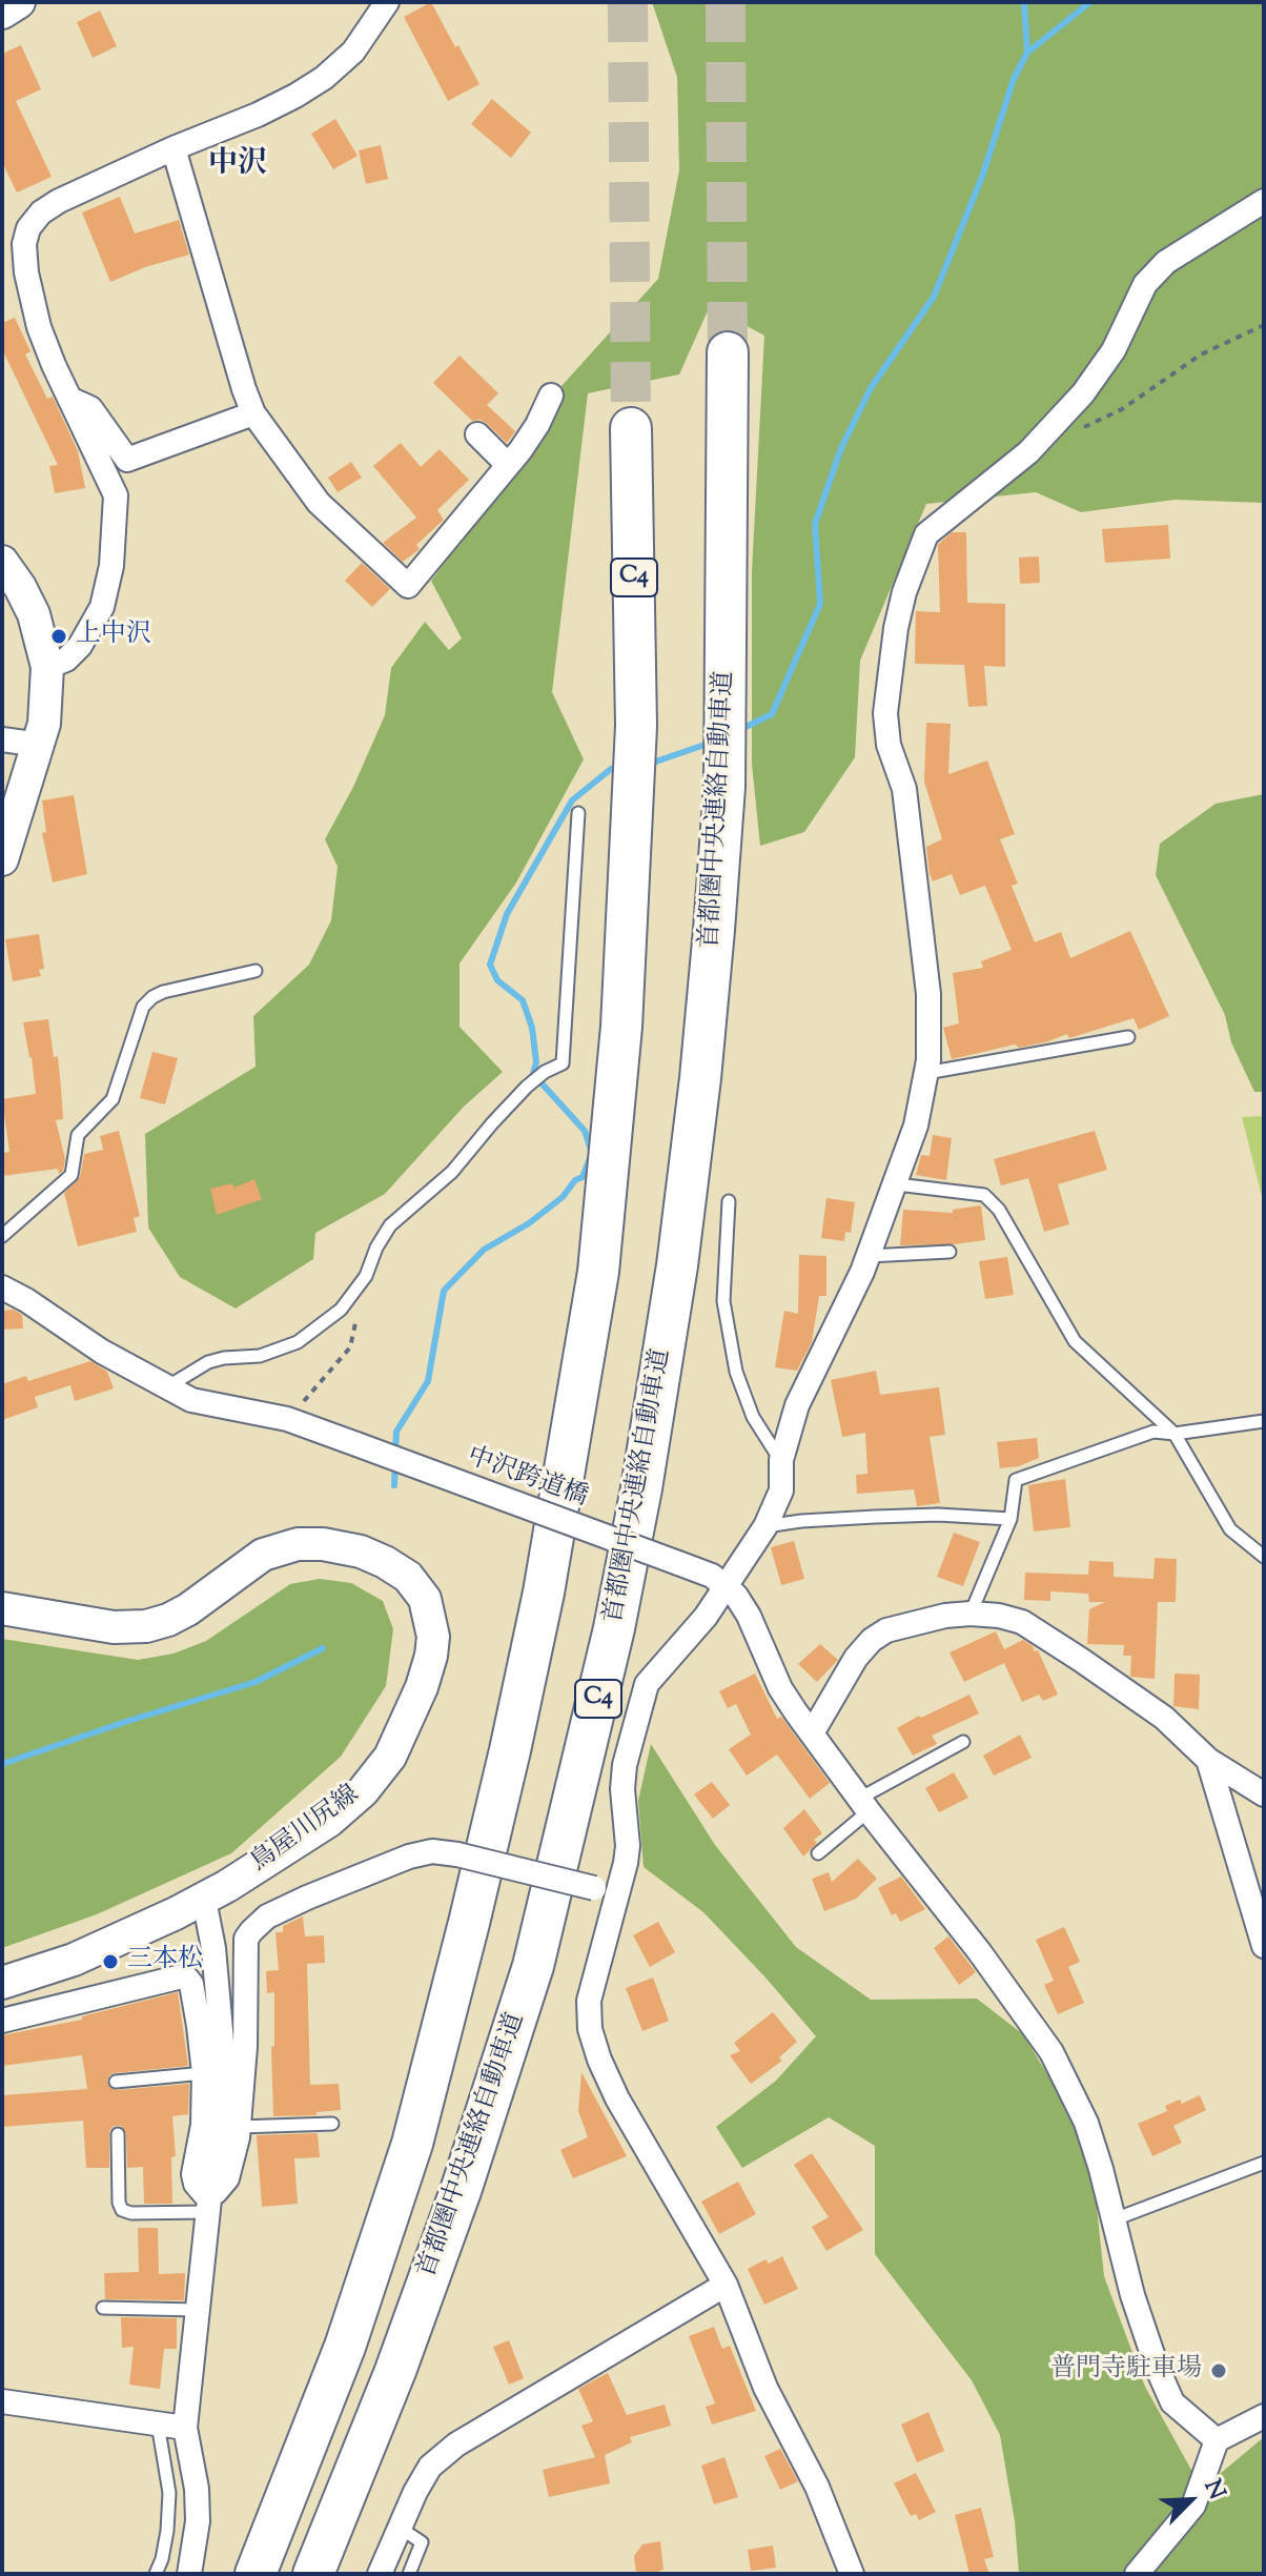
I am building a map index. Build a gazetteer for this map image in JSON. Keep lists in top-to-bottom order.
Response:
{
  "streets": {
    "highway": ["C4", "首都圏中央連絡自動車道"],
    "main road": ["鳥屋川尻線"],
    "street": ["中沢跨道橋"]
  },
  "districts": ["中沢"],
  "places": ["上中沢", "三本松", "普門寺駐車場"],
  "north": "top right"
}
